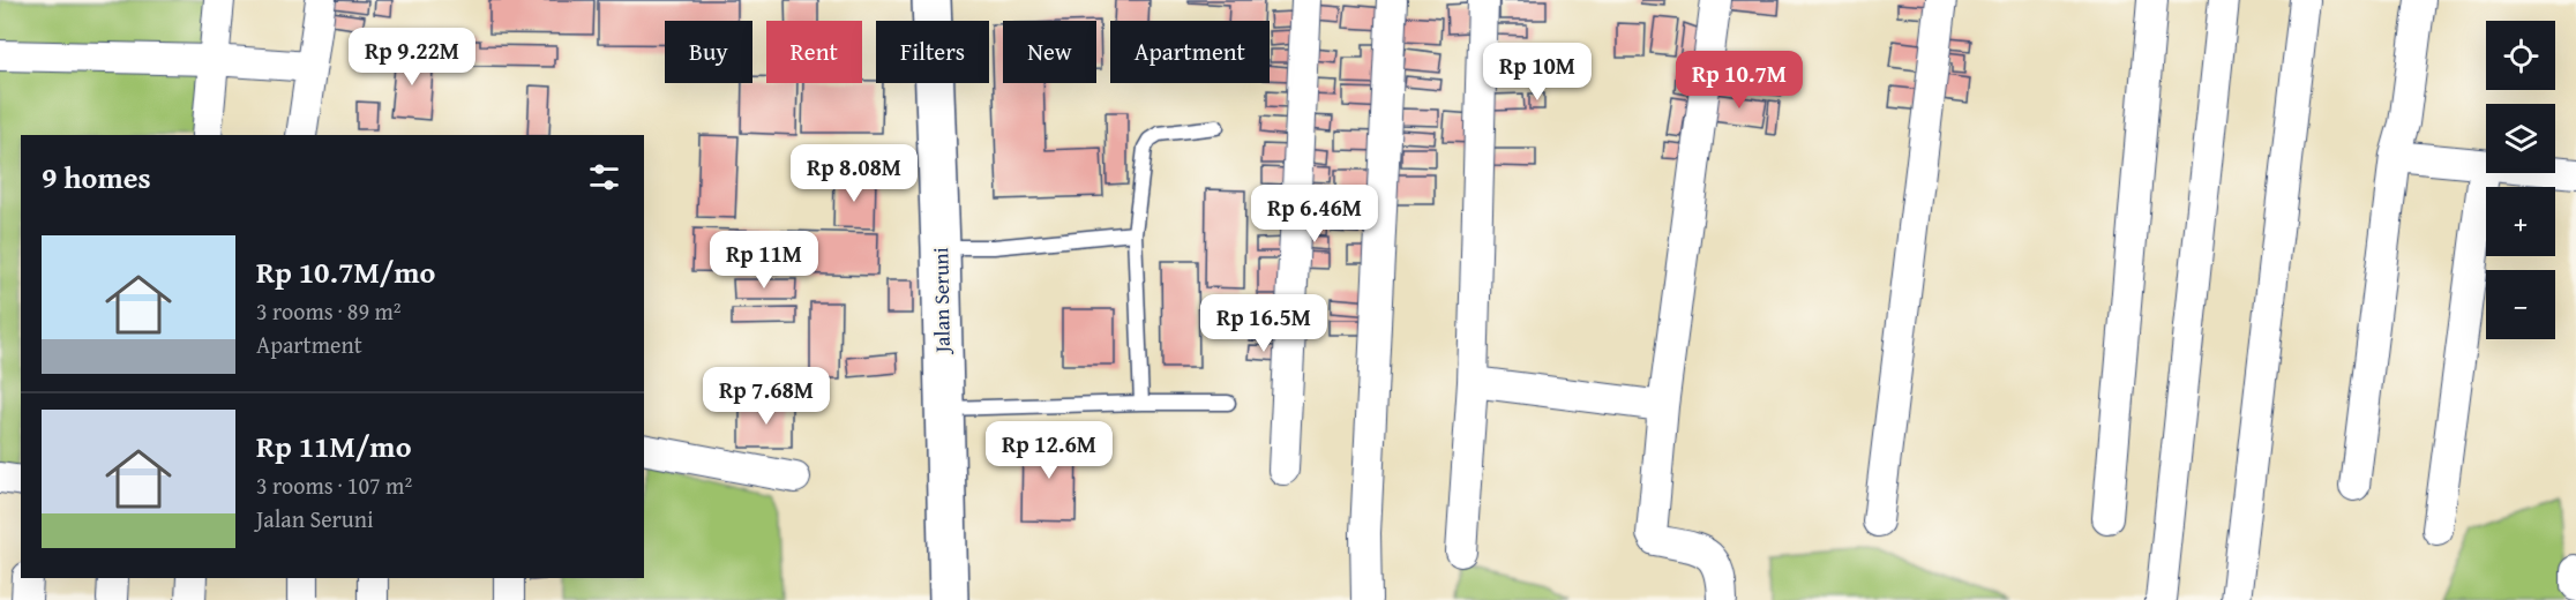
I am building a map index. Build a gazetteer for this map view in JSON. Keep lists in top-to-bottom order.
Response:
{
  "streets": {
    "main road": ["Jalan Seruni"]
  },
  "page": {
    "map_buttons": ["+", "−"],
    "chip": [
      "Buy",
      "Rent",
      "Filters",
      "New",
      "Apartment"
    ],
    "price": [
      "Rp 9.22M",
      "Rp 10M",
      "Rp 10.7M",
      "Rp 8.08M",
      "Rp 6.46M",
      "Rp 11M",
      "Rp 16.5M",
      "Rp 7.68M",
      "Rp 12.6M"
    ],
    "heading": "9 homes",
    "list": [
      {
        "name": "Rp 10.7M/mo",
        "note": "3 rooms · 89 m² · Apartment"
      },
      {
        "name": "Rp 11M/mo",
        "note": "3 rooms · 107 m² · Jalan Seruni"
      }
    ]
  }
}
